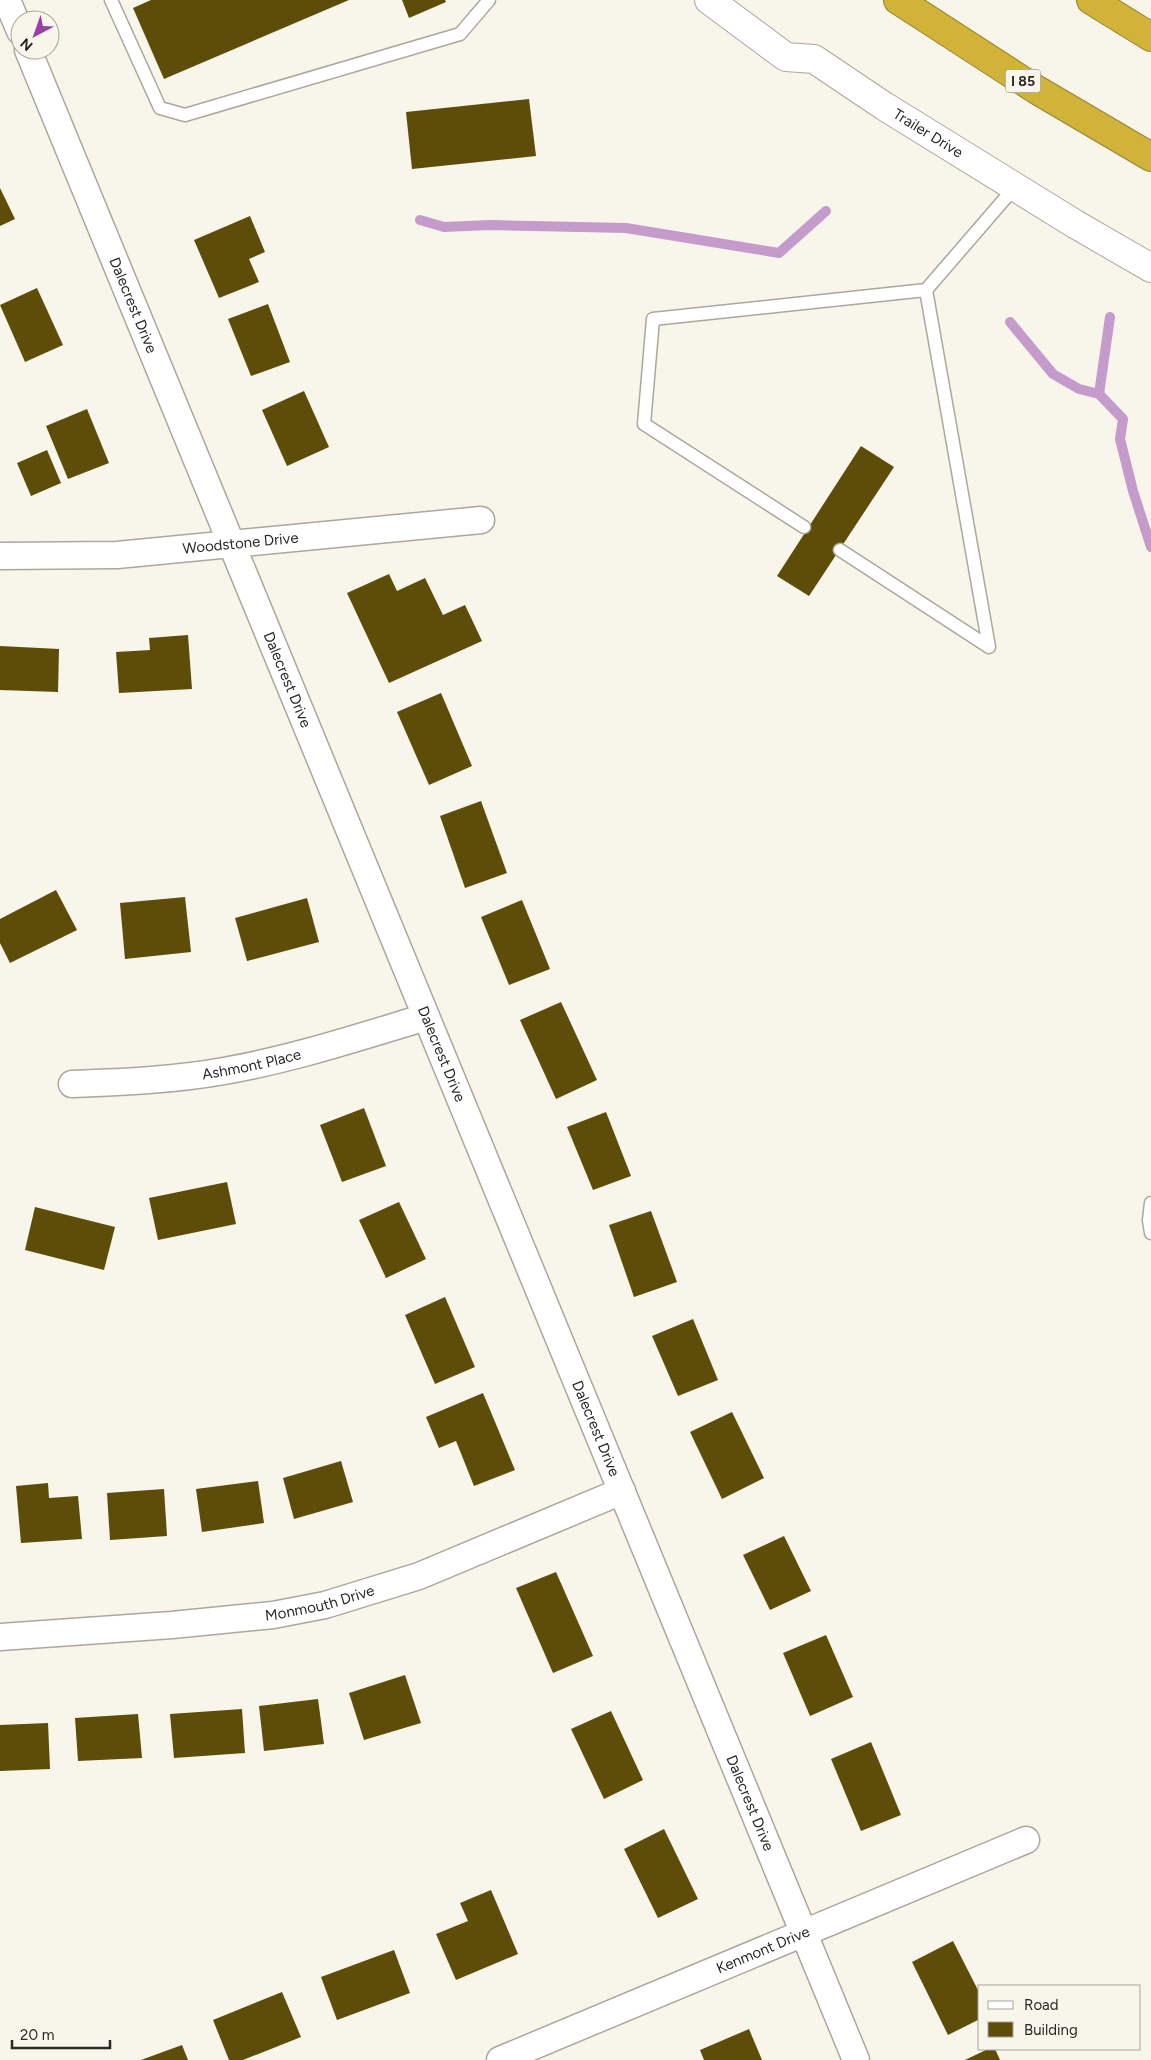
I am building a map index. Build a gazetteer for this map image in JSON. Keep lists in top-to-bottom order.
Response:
{
  "streets": {
    "highway": ["I 85"],
    "street": [
      "Trailer Drive",
      "Dalecrest Drive",
      "Woodstone Drive",
      "Ashmont Place",
      "Monmouth Drive",
      "Kenmont Drive"
    ]
  },
  "crossings": [
    ["Dalecrest Drive", "Woodstone Drive"],
    ["Dalecrest Drive", "Ashmont Place"],
    ["Dalecrest Drive", "Monmouth Drive"],
    ["Dalecrest Drive", "Kenmont Drive"]
  ],
  "legend": ["Road", "Building"],
  "scale_bar": "20 m",
  "north": "bottom left"
}
